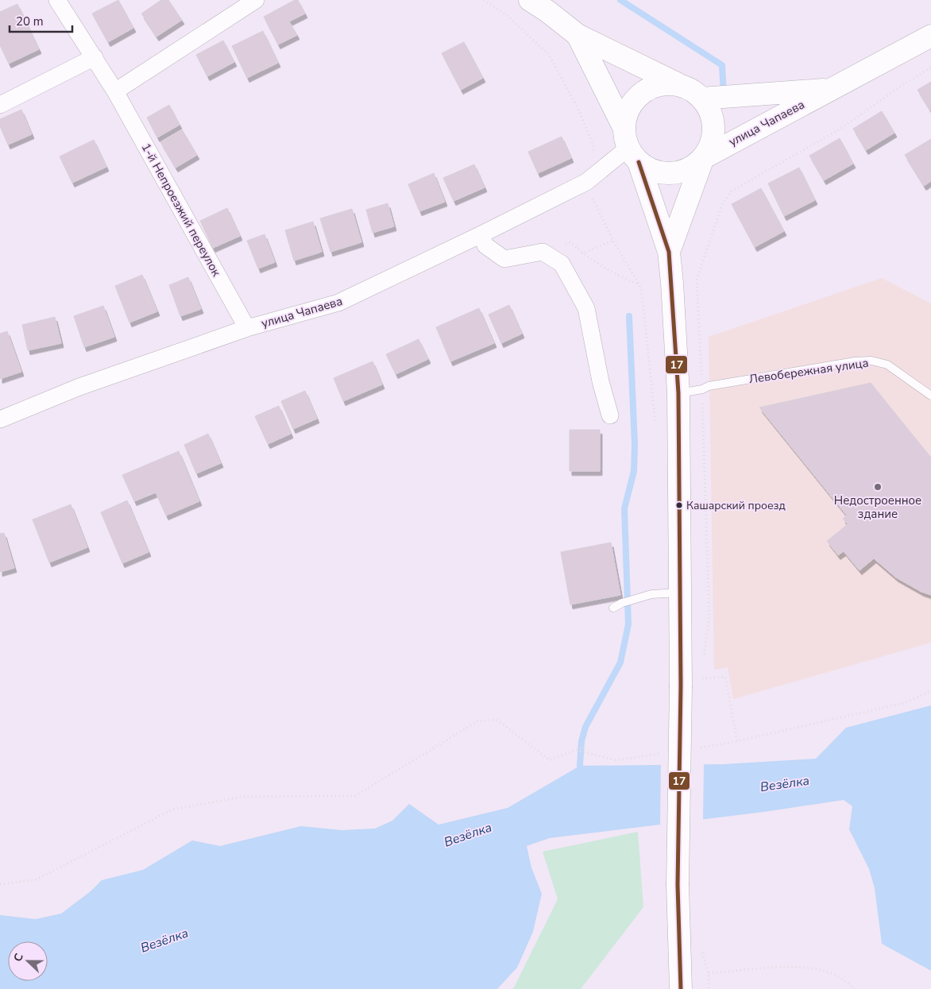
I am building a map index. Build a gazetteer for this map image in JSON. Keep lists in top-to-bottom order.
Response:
{
  "streets": {
    "street": ["улица Чапаева", "1-й Непроезжий переулок"],
    "lane": ["Левобережная улица"]
  },
  "crossings": [
    ["улица Чапаева", "1-й Непроезжий переулок"]
  ],
  "water": ["Везёлка"],
  "places": ["Недостроенное здание", "Кашарский проезд"],
  "lines": ["transit line 17"],
  "scale_bar": "20 m",
  "north": "left"
}
